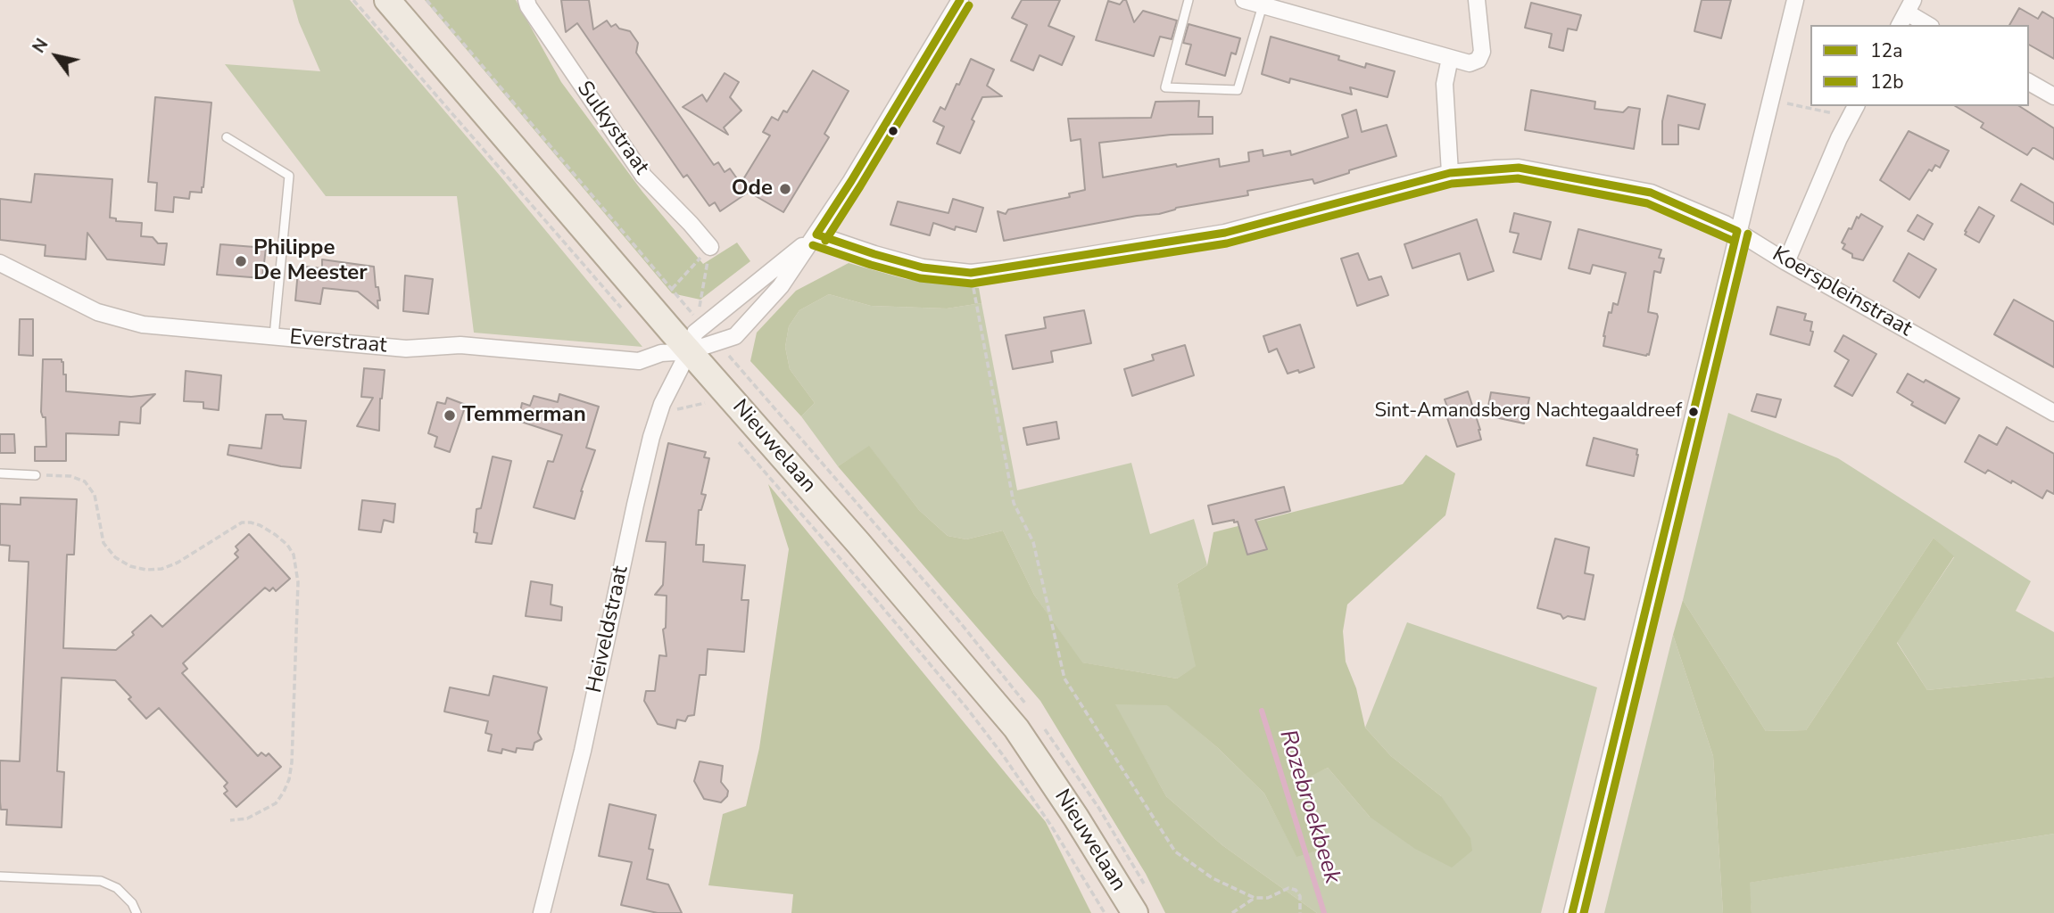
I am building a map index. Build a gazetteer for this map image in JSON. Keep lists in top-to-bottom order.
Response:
{
  "streets": {
    "main road": ["Nieuwelaan"],
    "street": [
      "Sulkystraat",
      "Koerspleinstraat",
      "Everstraat",
      "Heiveldstraat"
    ]
  },
  "crossings": [
    ["Koerspleinstraat", "Heiveldstraat"],
    ["Everstraat", "Nieuwelaan"],
    ["Everstraat", "Heiveldstraat"],
    ["Nieuwelaan", "Heiveldstraat"]
  ],
  "water": ["Rozebroekbeek"],
  "places": [
    "Ode",
    "Philippe De Meester",
    "Sint-Amandsberg Nachtegaaldreef",
    "Temmerman"
  ],
  "lines": ["transit line 12a", "transit line 12b"],
  "legend": ["12a", "12b"],
  "north": "top left"
}
